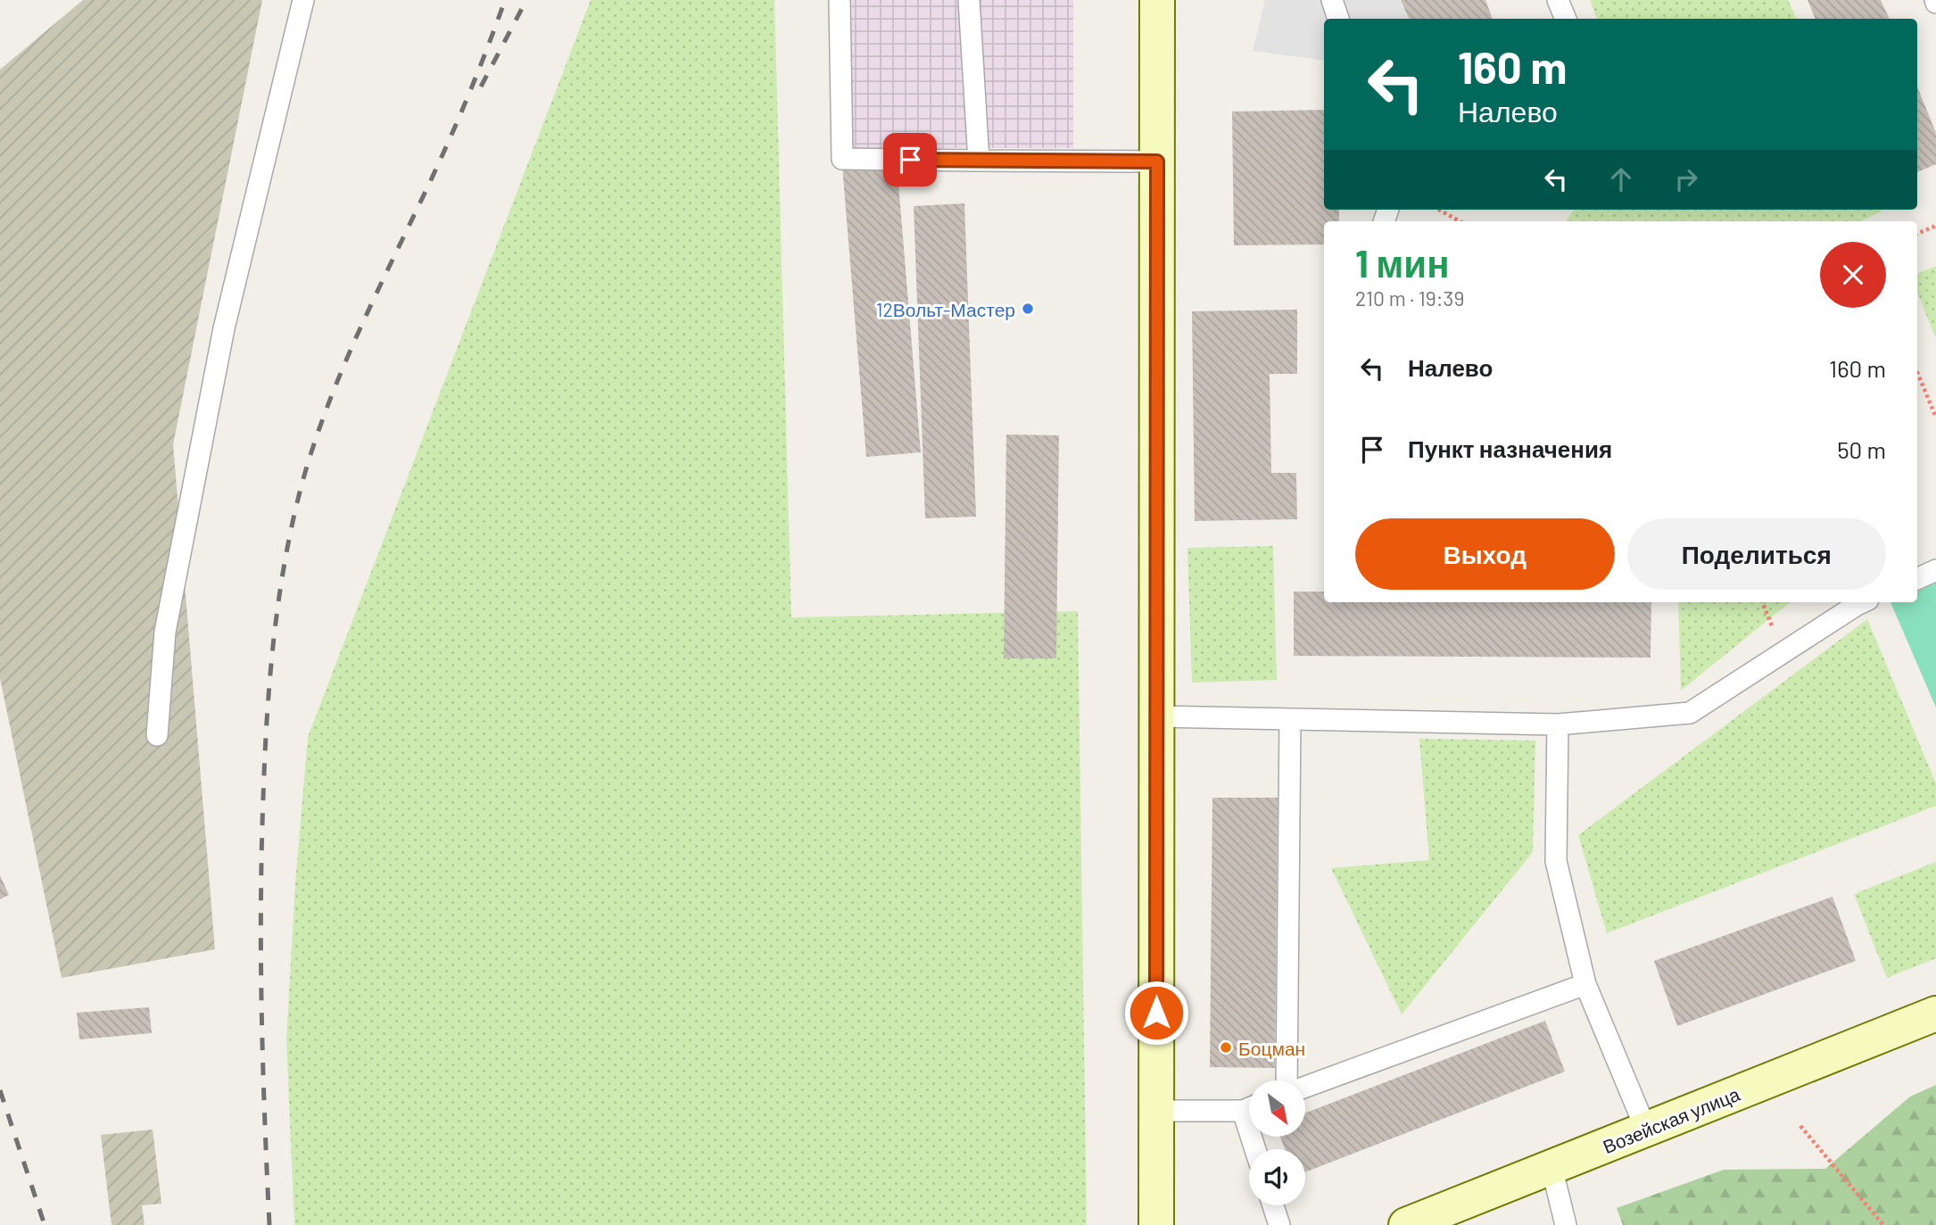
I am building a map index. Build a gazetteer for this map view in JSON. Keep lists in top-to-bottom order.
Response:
{
  "streets": {
    "main road": ["Возейская улица"]
  },
  "places": ["12Вольт-Мастер", "Боцман"],
  "north": "bottom right",
  "page": {
    "turn": ["160 m", "Налево"],
    "heading": ["1 мин", "210 m · 19:39"],
    "list": [
      {
        "name": "Налево",
        "value": "160 m"
      },
      {
        "name": "Пункт назначения",
        "value": "50 m"
      }
    ],
    "buttons": ["Выход", "Поделиться"]
  }
}
